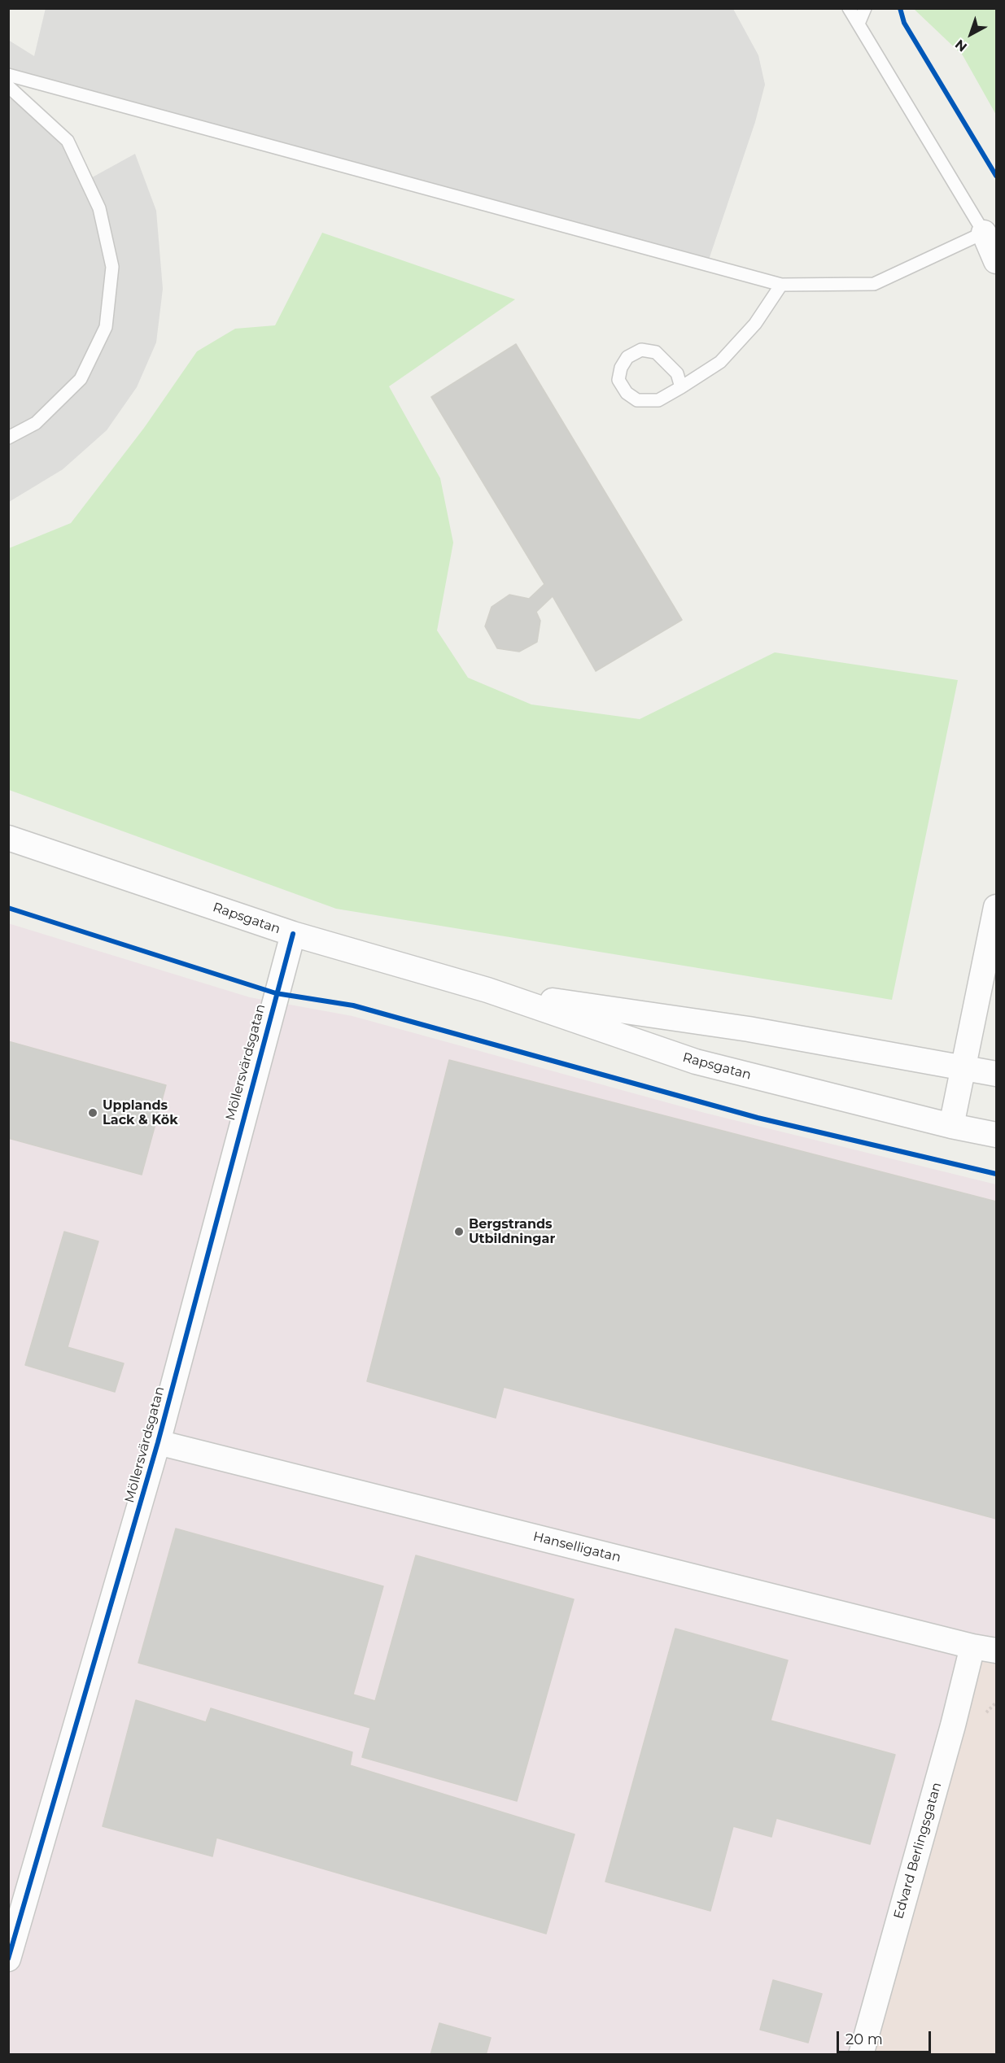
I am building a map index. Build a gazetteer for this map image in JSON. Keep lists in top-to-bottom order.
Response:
{
  "streets": {
    "street": [
      "Rapsgatan",
      "Möllersvärdsgatan",
      "Hanselligatan",
      "Edvard Berlingsgatan"
    ]
  },
  "crossings": [
    ["Rapsgatan", "Möllersvärdsgatan"],
    ["Möllersvärdsgatan", "Hanselligatan"],
    ["Hanselligatan", "Edvard Berlingsgatan"]
  ],
  "places": ["Upplands Lack & Kök", "Bergstrands Utbildningar"],
  "scale_bar": "20 m",
  "north": "bottom left"
}
